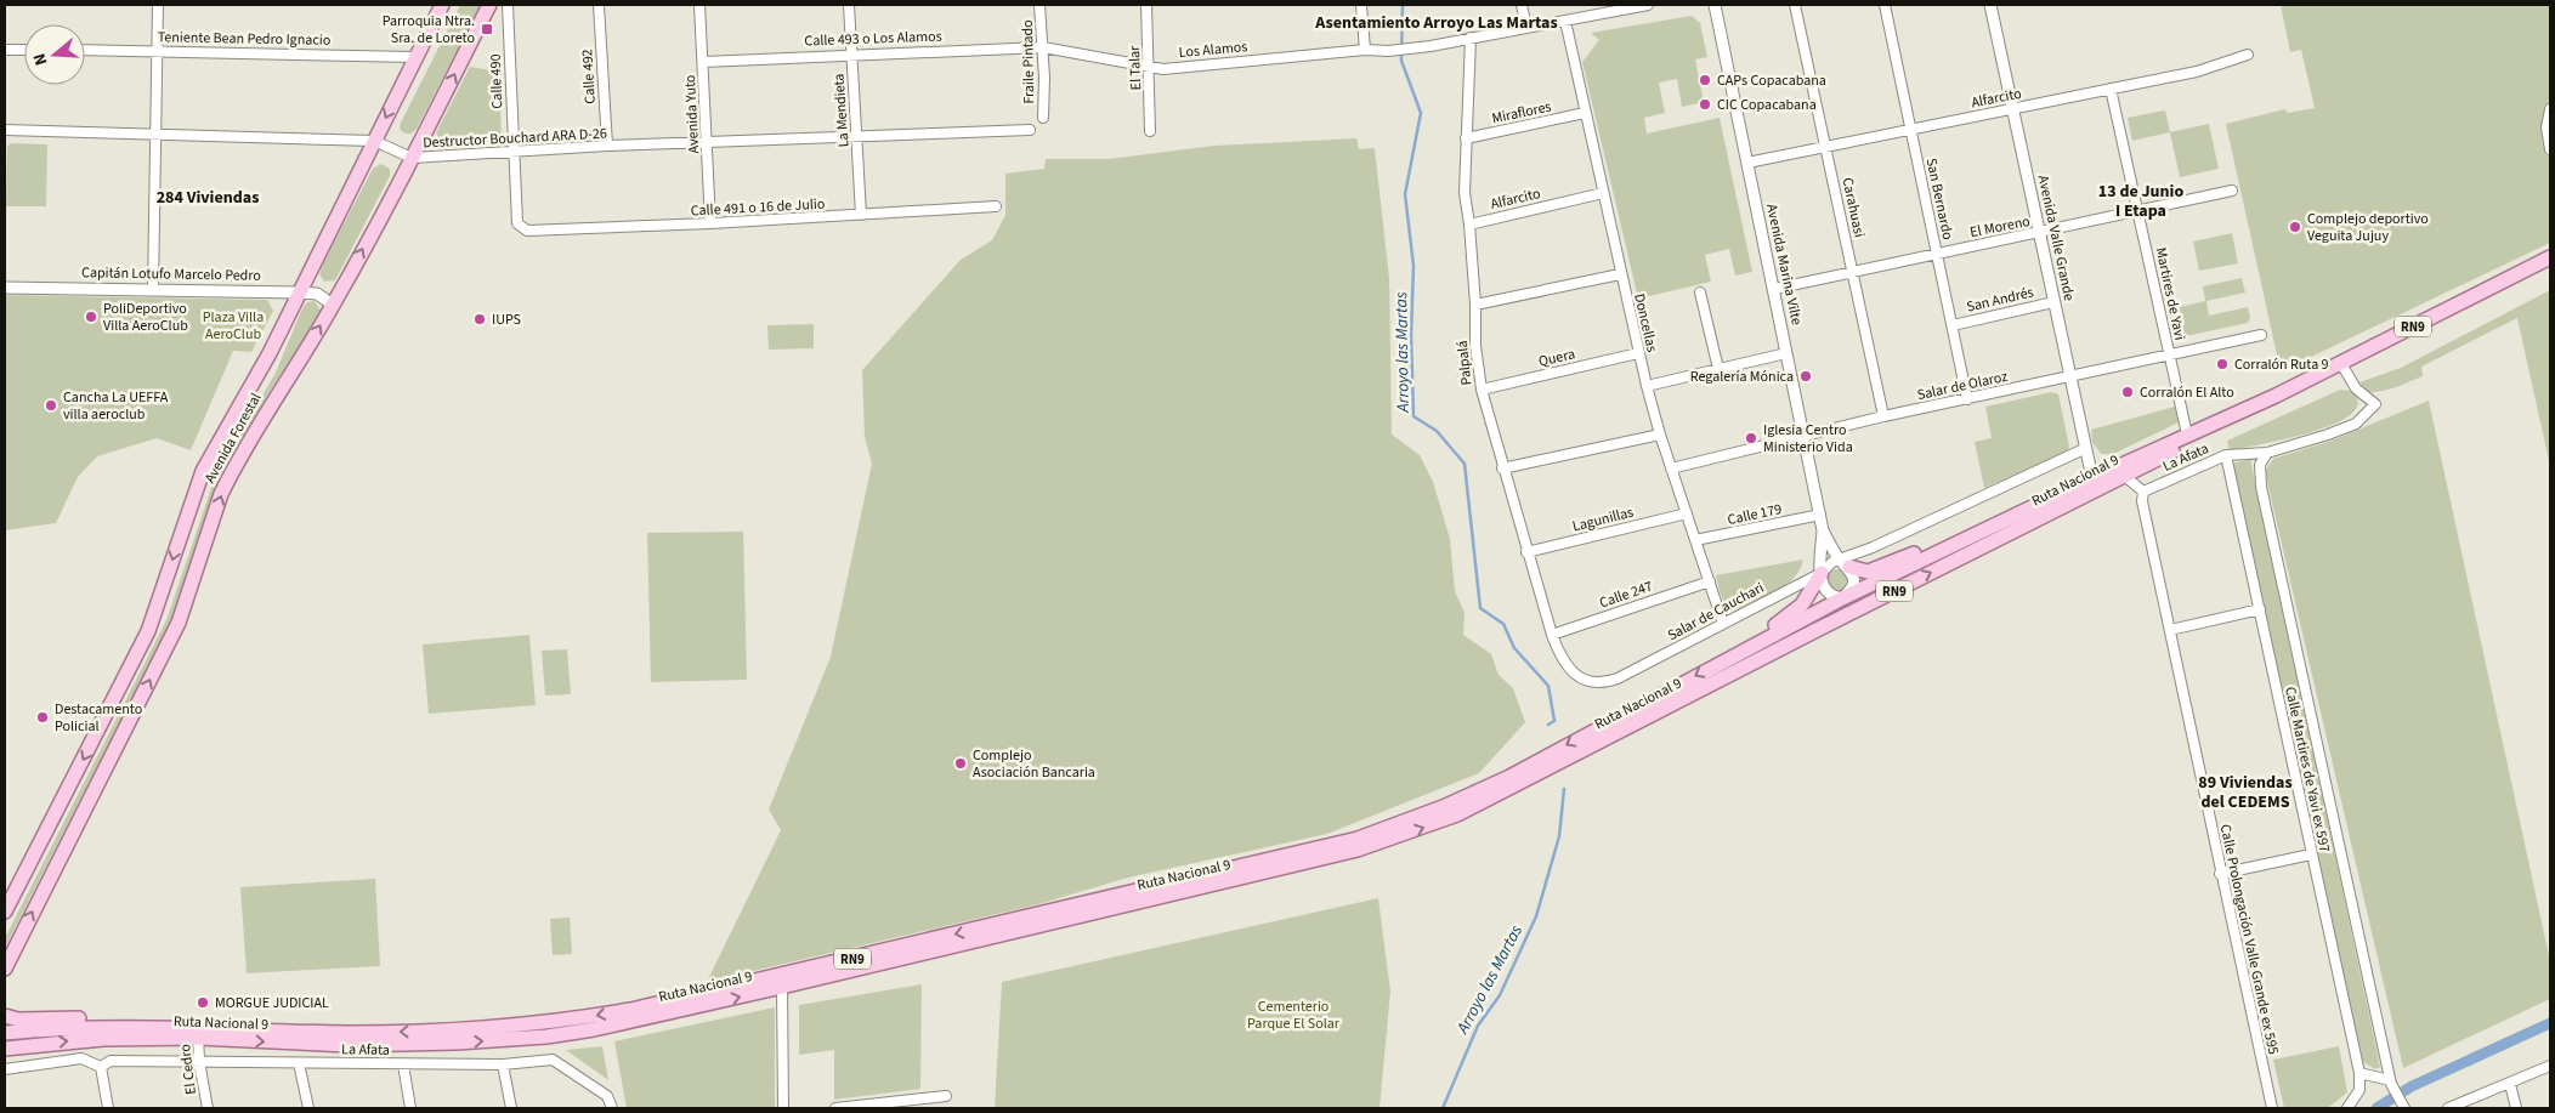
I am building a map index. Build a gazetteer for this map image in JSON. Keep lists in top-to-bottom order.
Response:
{
  "streets": {
    "main road": ["RN9", "Avenida Forestal", "Ruta Nacional 9"],
    "street": [
      "Teniente Bean Pedro Ignacio",
      "Calle 493 o Los Alamos",
      "Los Alamos",
      "Fraile Pintado",
      "El Talar",
      "Calle 492",
      "Calle 490",
      "Alfarcito",
      "La Mendieta",
      "Miraflores",
      "Avenida Yuto",
      "Destructor Bouchard ARA D-26",
      "San Bernardo",
      "Calle 491 o 16 de Julio",
      "Carahuasi",
      "El Moreno",
      "Avenida Valle Grande",
      "Avenida Marina Vilte",
      "Capitán Lotufo Marcelo Pedro",
      "Martires de Yavi",
      "San Andrés",
      "Doncellas",
      "Quera",
      "Palpalá",
      "Salar de Olaroz",
      "La Afata",
      "Calle 179",
      "Lagunillas",
      "Calle 247",
      "Salar de Cauchari",
      "Calle Martires de Yavi ex 597",
      "Calle Prolongación Valle Grande ex 595",
      "El Cedro"
    ]
  },
  "crossings": [
    ["Teniente Bean Pedro Ignacio", "Avenida Forestal"],
    ["Calle 493 o Los Alamos", "Los Alamos"],
    ["Calle 493 o Los Alamos", "Fraile Pintado"],
    ["Calle 493 o Los Alamos", "La Mendieta"],
    ["Calle 493 o Los Alamos", "Avenida Yuto"],
    ["Los Alamos", "Fraile Pintado"],
    ["Los Alamos", "El Talar"],
    ["Los Alamos", "Doncellas"],
    ["Los Alamos", "Palpalá"],
    ["Calle 492", "Destructor Bouchard ARA D-26"],
    ["Calle 490", "Destructor Bouchard ARA D-26"],
    ["Calle 490", "Calle 491 o 16 de Julio"],
    ["Alfarcito", "San Bernardo"],
    ["Alfarcito", "Carahuasi"],
    ["Alfarcito", "Avenida Valle Grande"],
    ["Alfarcito", "Avenida Marina Vilte"],
    ["Alfarcito", "Martires de Yavi"],
    ["Alfarcito", "Doncellas"],
    ["Alfarcito", "Palpalá"],
    ["La Mendieta", "Destructor Bouchard ARA D-26"],
    ["La Mendieta", "Calle 491 o 16 de Julio"],
    ["Miraflores", "Doncellas"],
    ["Miraflores", "Palpalá"],
    ["Avenida Yuto", "Destructor Bouchard ARA D-26"],
    ["Avenida Yuto", "Calle 491 o 16 de Julio"],
    ["Destructor Bouchard ARA D-26", "Avenida Forestal"],
    ["San Bernardo", "El Moreno"],
    ["San Bernardo", "San Andrés"],
    ["San Bernardo", "Salar de Olaroz"],
    ["Carahuasi", "El Moreno"],
    ["Carahuasi", "Salar de Olaroz"],
    ["El Moreno", "Avenida Valle Grande"],
    ["El Moreno", "Avenida Marina Vilte"],
    ["El Moreno", "Martires de Yavi"],
    ["Avenida Valle Grande", "San Andrés"],
    ["Avenida Valle Grande", "Salar de Olaroz"],
    ["Avenida Valle Grande", "Ruta Nacional 9"],
    ["Avenida Valle Grande", "Salar de Cauchari"],
    ["Avenida Marina Vilte", "Salar de Olaroz"],
    ["Avenida Marina Vilte", "Ruta Nacional 9"],
    ["Avenida Marina Vilte", "Calle 179"],
    ["Avenida Marina Vilte", "Salar de Cauchari"],
    ["Capitán Lotufo Marcelo Pedro", "Avenida Forestal"],
    ["Martires de Yavi", "Salar de Olaroz"],
    ["Martires de Yavi", "Ruta Nacional 9"],
    ["Doncellas", "Quera"],
    ["Doncellas", "Salar de Olaroz"],
    ["Doncellas", "Calle 179"],
    ["Doncellas", "Lagunillas"],
    ["Doncellas", "Calle 247"],
    ["Doncellas", "Salar de Cauchari"],
    ["Quera", "Palpalá"],
    ["Palpalá", "Lagunillas"],
    ["Palpalá", "Calle 247"],
    ["Palpalá", "Salar de Cauchari"],
    ["La Afata", "Ruta Nacional 9"],
    ["La Afata", "Calle Martires de Yavi ex 597"],
    ["La Afata", "Calle Prolongación Valle Grande ex 595"],
    ["La Afata", "El Cedro"],
    ["Ruta Nacional 9", "El Cedro"]
  ],
  "districts": [
    "Asentamiento Arroyo Las Martas",
    "13 de Junio I Etapa",
    "284 Viviendas",
    "89 Viviendas del CEDEMS"
  ],
  "water": ["Arroyo las Martas"],
  "parks": ["Plaza Villa AeroClub", "Cementerio Parque El Solar"],
  "places": {
    "transit": ["Parroquia Ntra. Sra. de Loreto"],
    "other": [
      "CAPs Copacabana",
      "CIC Copacabana",
      "Complejo deportivo Veguita Jujuy",
      "PoliDeportivo Villa AeroClub",
      "IUPS",
      "Corralón Ruta 9",
      "Regalería Mónica",
      "Corralón El Alto",
      "Cancha La UEFFA villa aeroclub",
      "Iglesia Centro Ministerio Vida",
      "Destacamento Policial",
      "Complejo Asociación Bancaria",
      "MORGUE JUDICIAL"
    ]
  },
  "north": "left"
}
